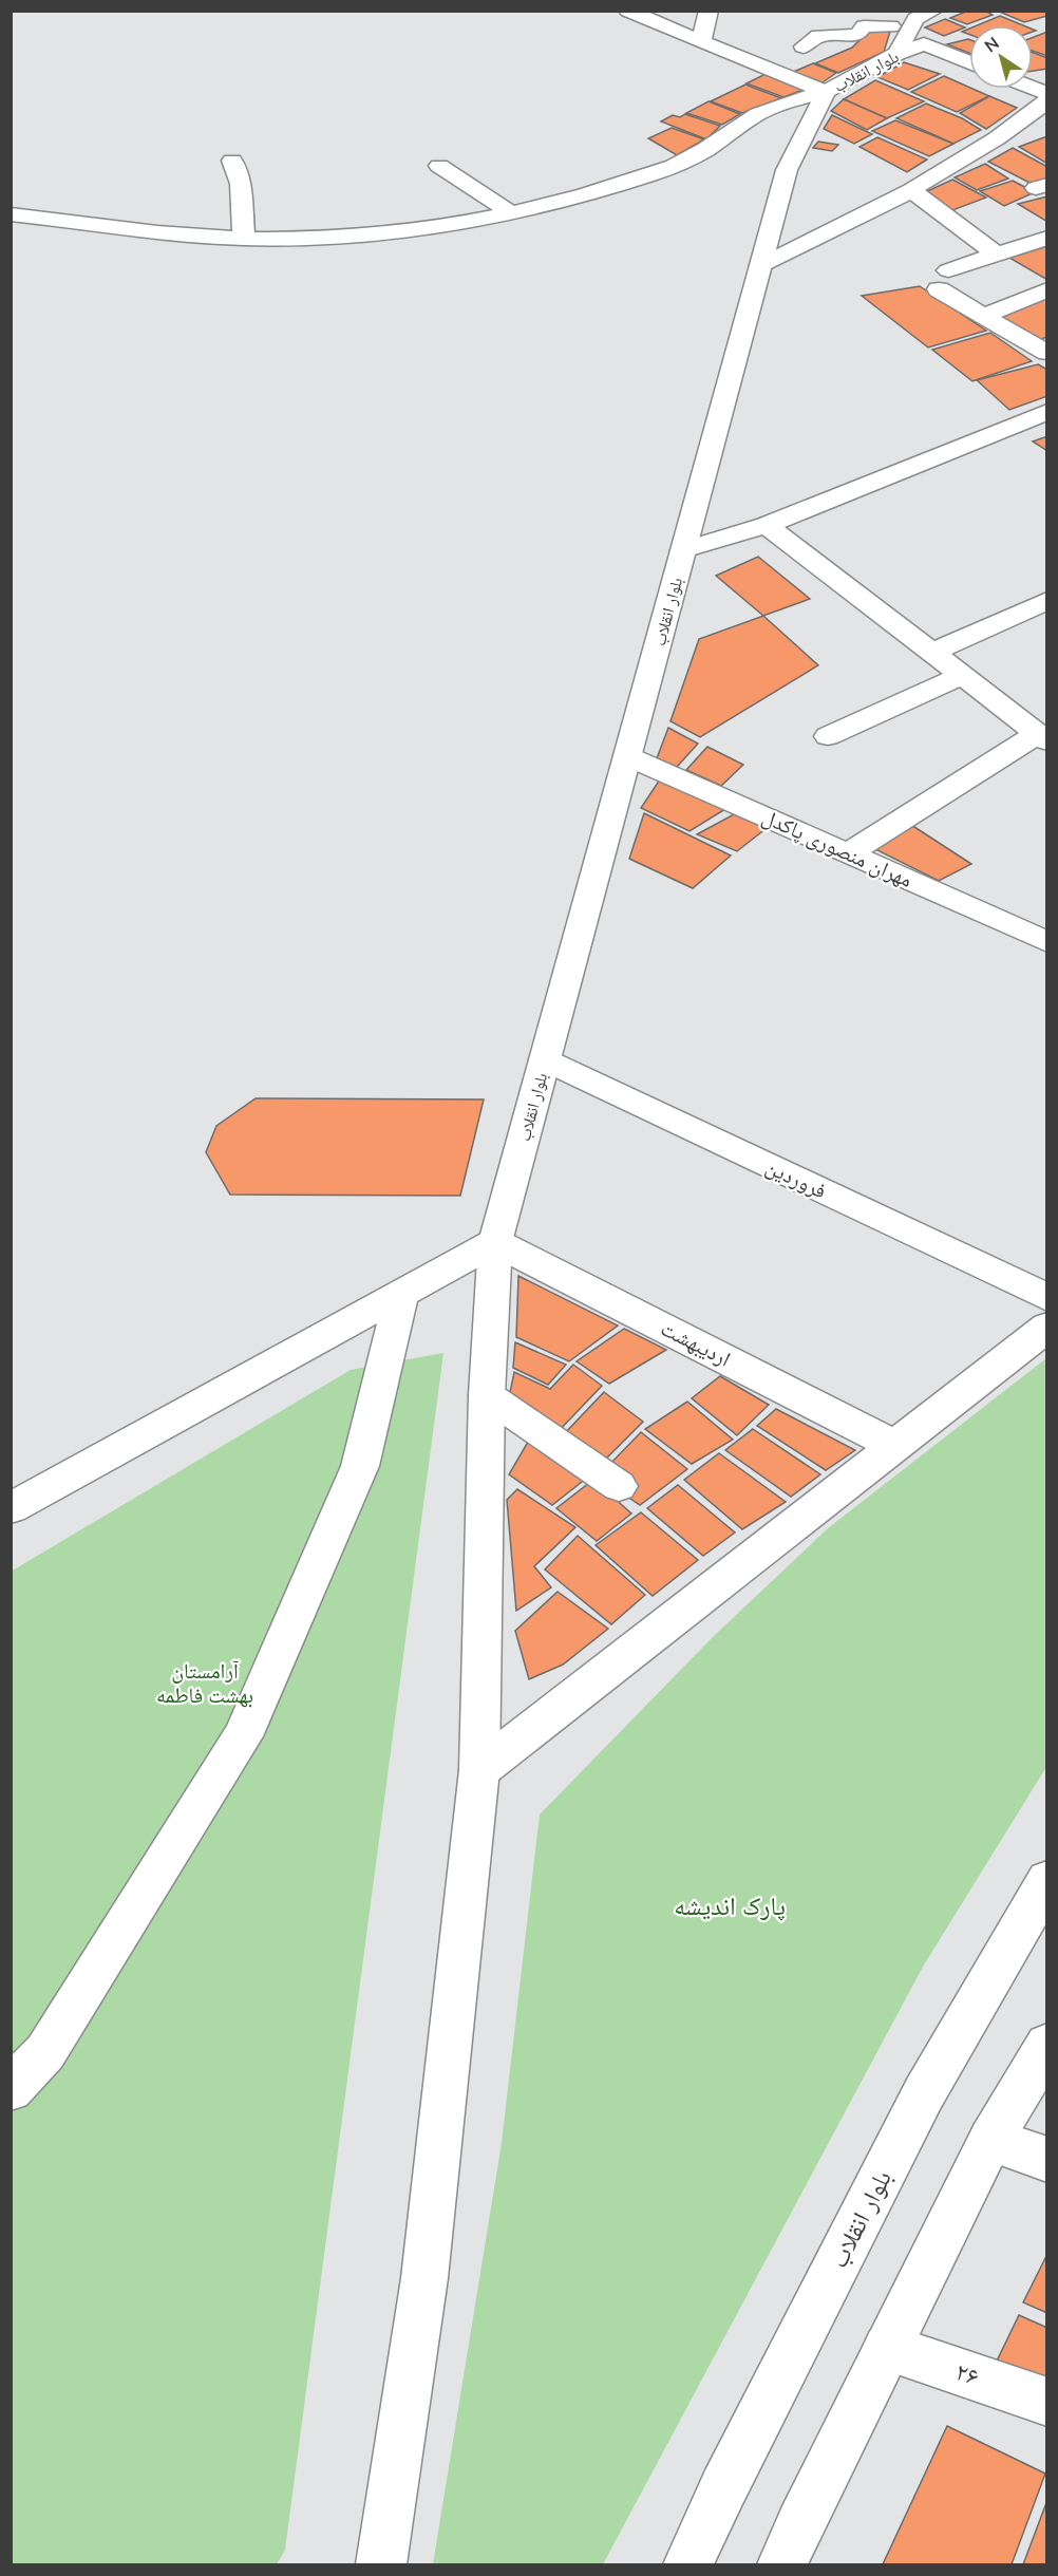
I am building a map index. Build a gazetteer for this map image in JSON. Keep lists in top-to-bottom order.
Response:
{
  "streets": {
    "street": [
      "بلوار انقلاب",
      "مهران منصوری پاکدل",
      "فروردین",
      "اردیبهشت",
      "۲۶"
    ]
  },
  "crossings": [
    ["بلوار انقلاب", "مهران منصوری پاکدل"],
    ["بلوار انقلاب", "فروردین"],
    ["بلوار انقلاب", "اردیبهشت"]
  ],
  "parks": ["آرامستان بهشت فاطمه", "پارک اندیشه"],
  "north": "top left"
}
